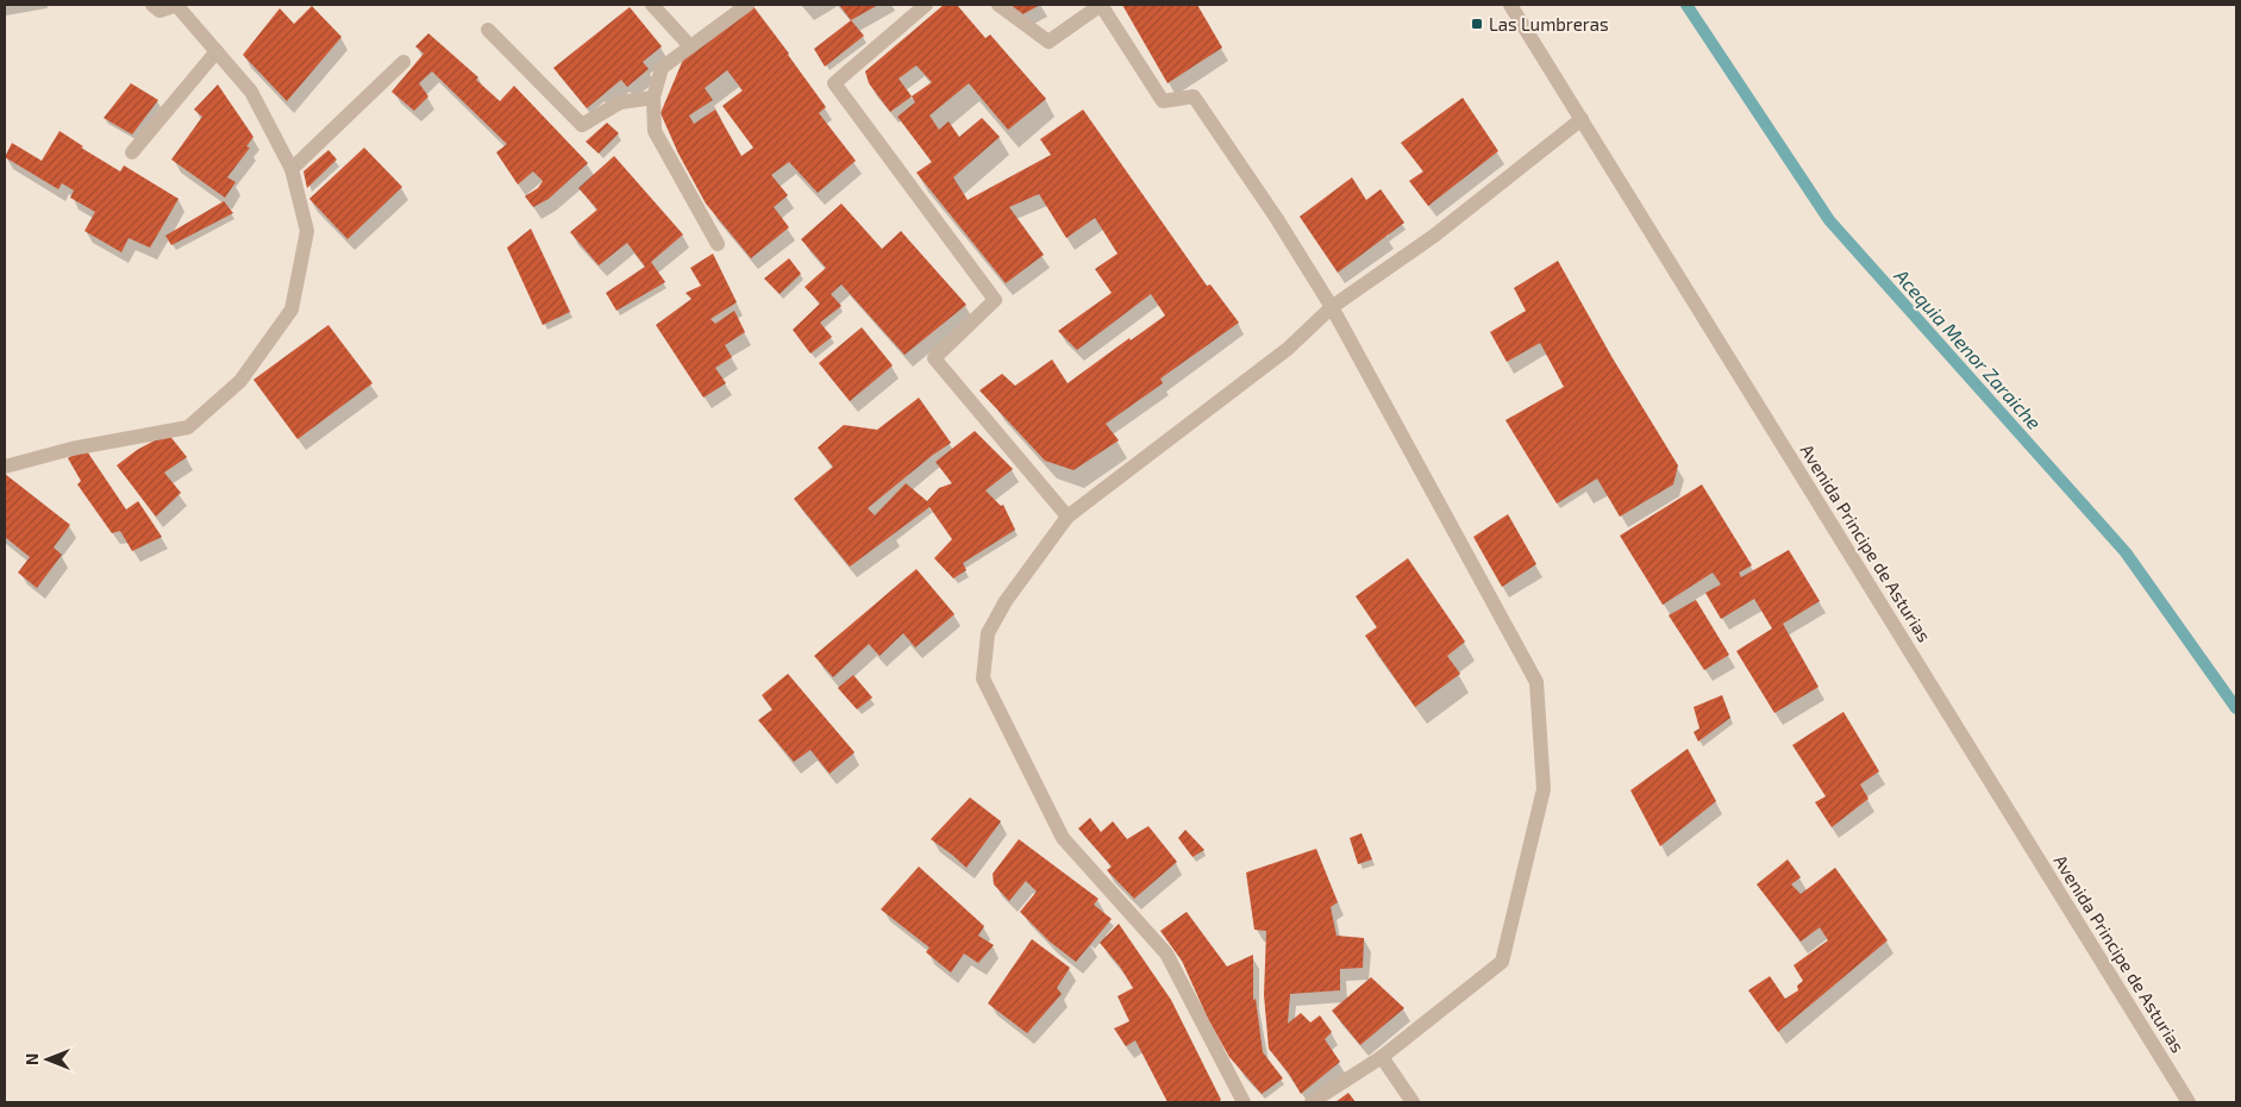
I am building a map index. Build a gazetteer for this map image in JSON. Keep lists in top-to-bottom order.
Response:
{
  "streets": {
    "street": ["Avenida Principe de Asturias"]
  },
  "water": ["Acequia Menor Zaraiche"],
  "places": {
    "transit": ["Las Lumbreras"]
  },
  "north": "left"
}
